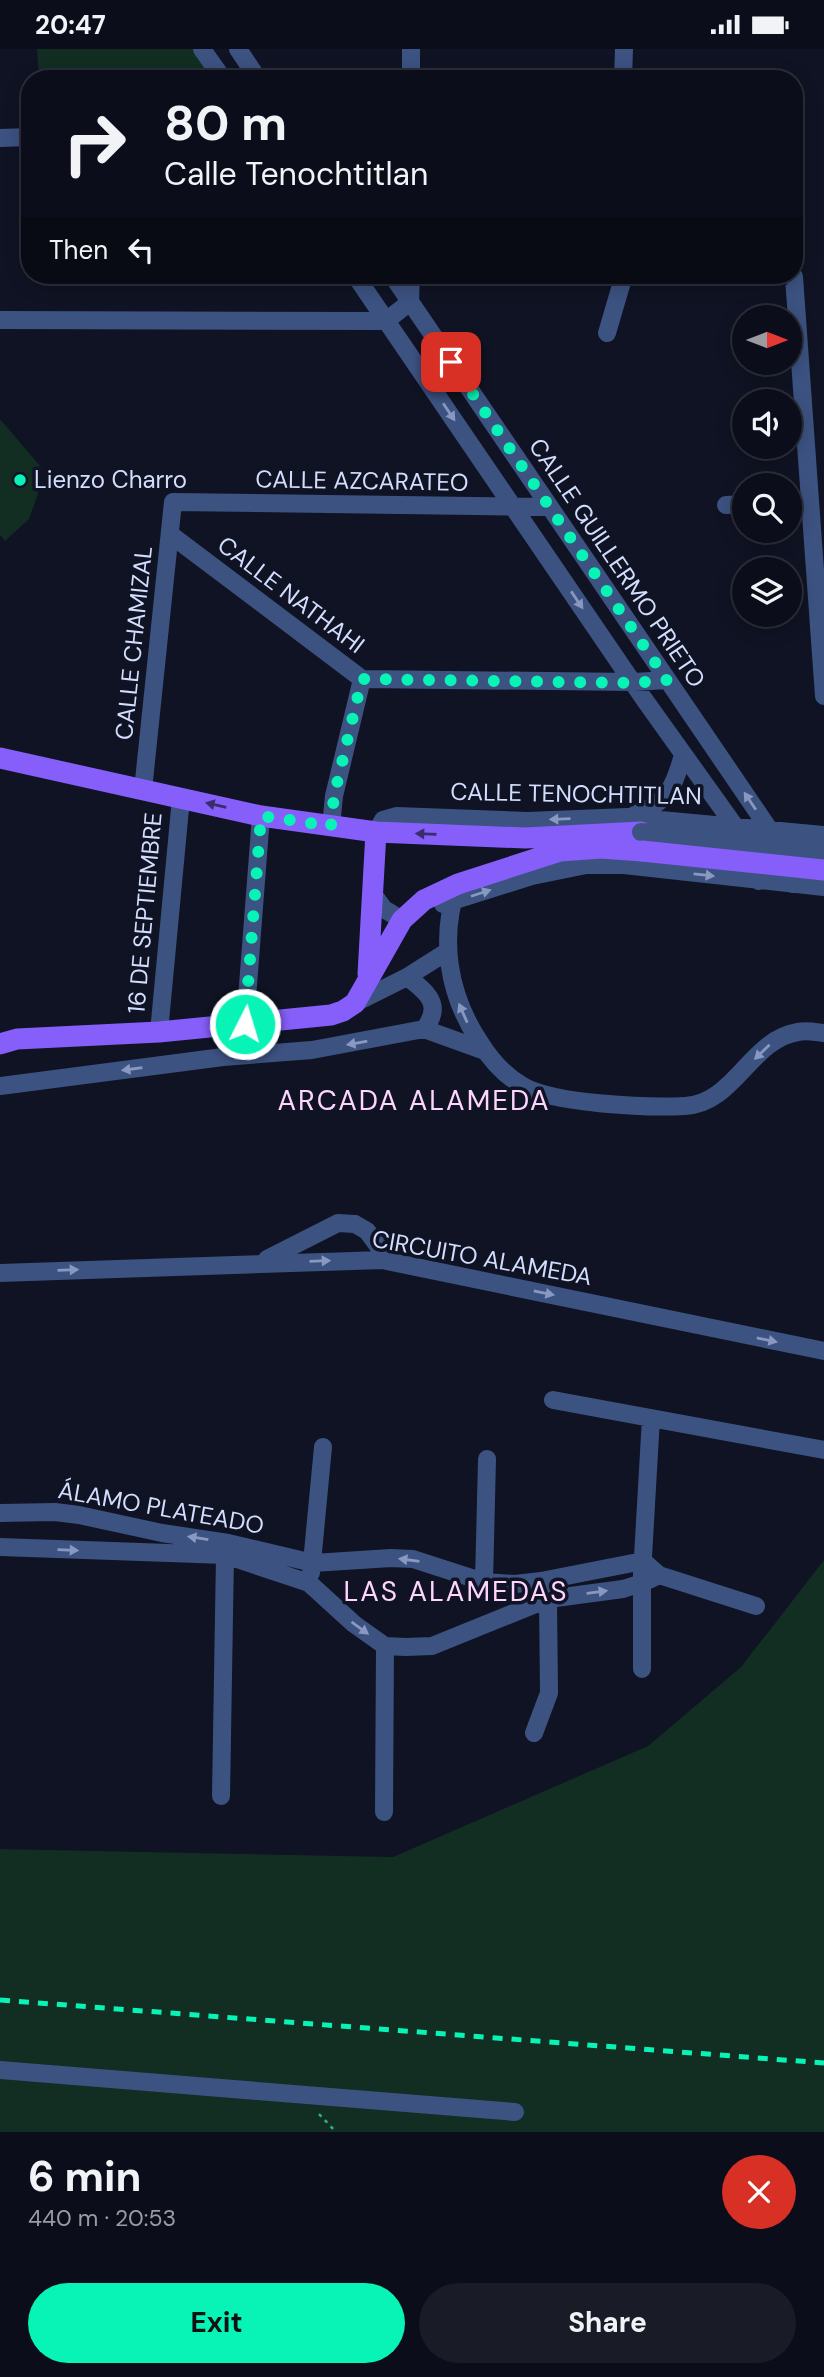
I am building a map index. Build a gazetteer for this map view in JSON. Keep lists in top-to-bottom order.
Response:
{
  "streets": {
    "main road": ["CALLE TENOCHTITLAN"],
    "street": [
      "CALLE AZCARATEO",
      "CALLE GUILLERMO PRIETO",
      "CALLE NATHAHI",
      "CALLE CHAMIZAL",
      "16 DE SEPTIEMBRE",
      "CIRCUITO ALAMEDA",
      "ÁLAMO PLATEADO"
    ]
  },
  "crossings": [
    ["CALLE AZCARATEO", "CALLE GUILLERMO PRIETO"],
    ["CALLE AZCARATEO", "CALLE CHAMIZAL"],
    ["CALLE GUILLERMO PRIETO", "CALLE TENOCHTITLAN"],
    ["CALLE NATHAHI", "CALLE CHAMIZAL"],
    ["CALLE NATHAHI", "CALLE TENOCHTITLAN"],
    ["CALLE CHAMIZAL", "CALLE TENOCHTITLAN"],
    ["CALLE TENOCHTITLAN", "16 DE SEPTIEMBRE"]
  ],
  "districts": ["ARCADA ALAMEDA", "LAS ALAMEDAS"],
  "places": ["Lienzo Charro"],
  "north": "right",
  "page": {
    "status": "20:47",
    "turn": ["80 m", "Calle Tenochtitlan"],
    "then": "Then",
    "heading": ["6 min", "440 m · 20:53"],
    "buttons": ["Exit", "Share"]
  }
}
